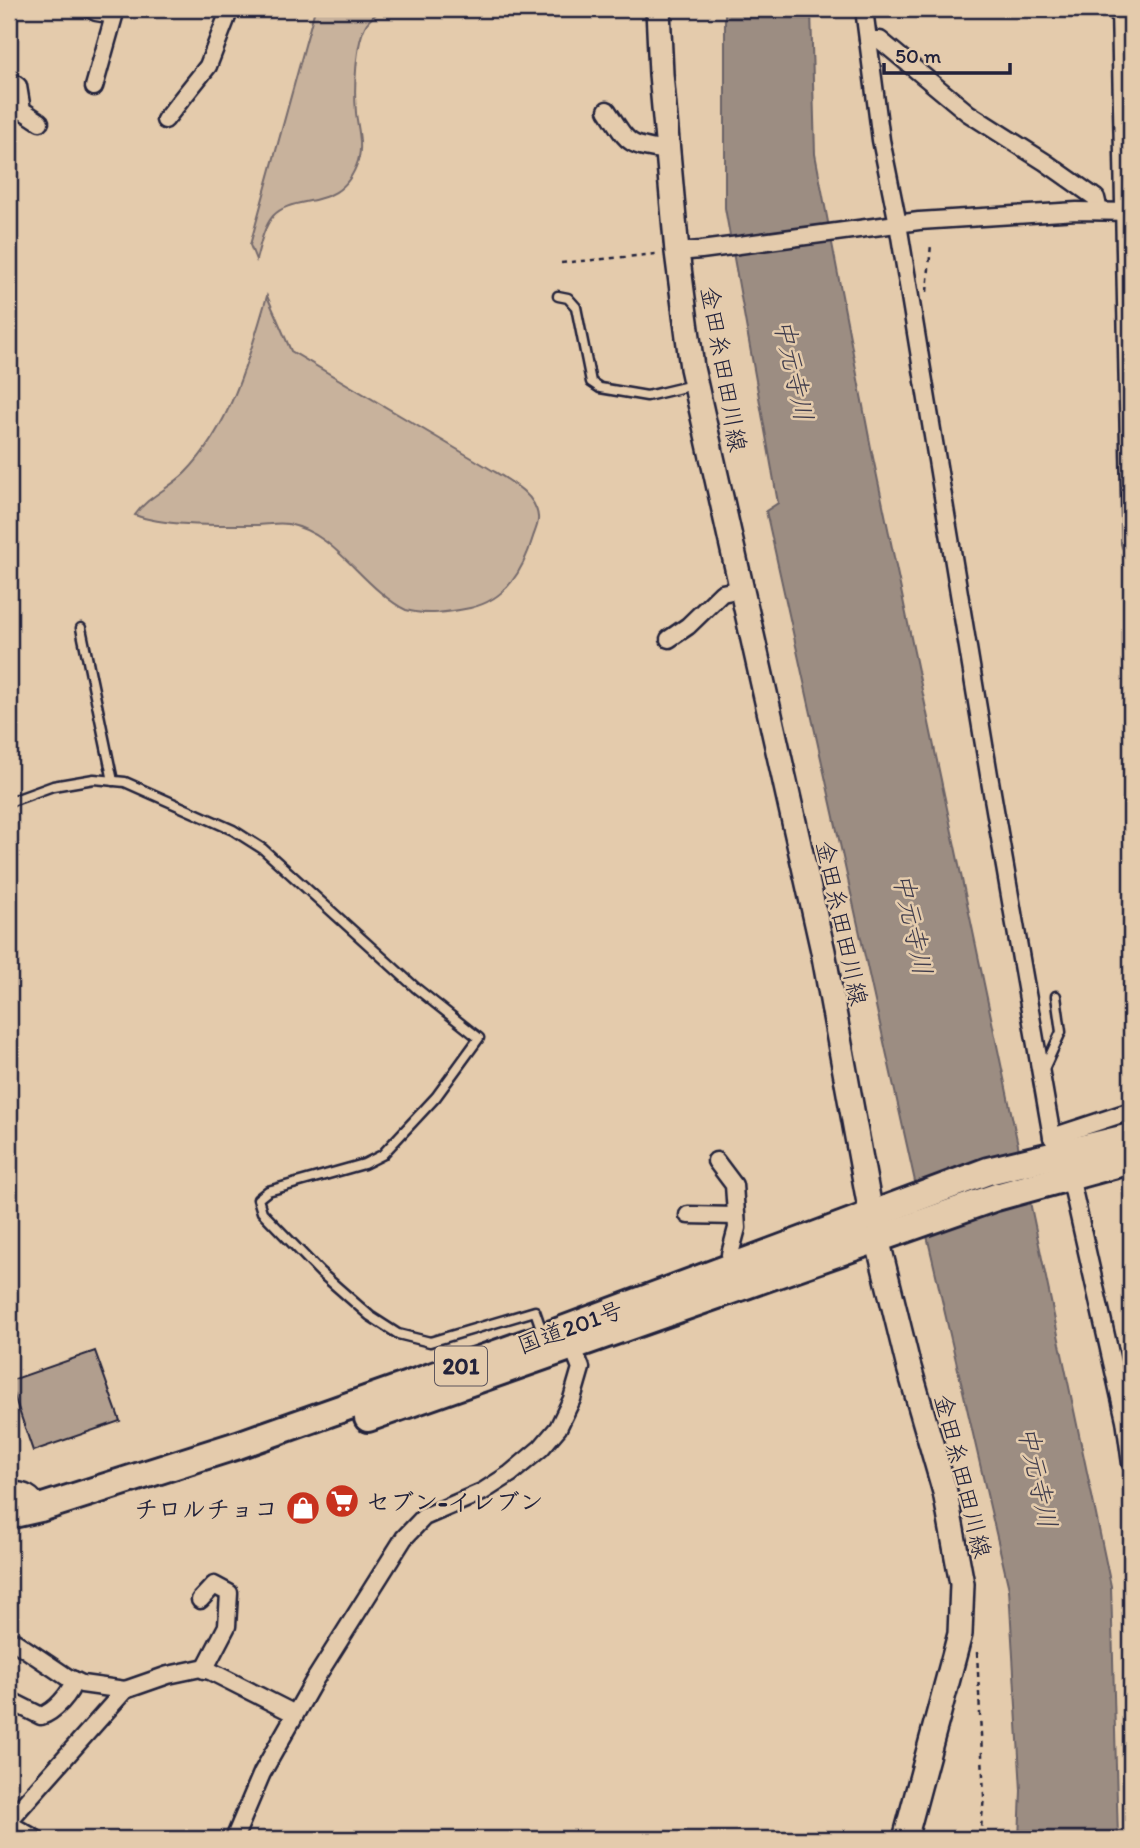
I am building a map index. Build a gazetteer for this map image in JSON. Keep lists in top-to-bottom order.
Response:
{
  "streets": {
    "highway": ["国道201号", "201"],
    "main road": ["金田糸田田川線"]
  },
  "crossings": [
    ["金田糸田田川線", "国道201号"]
  ],
  "water": ["中元寺川"],
  "places": {
    "supermarket": ["セブン-イレブン"],
    "shop": ["チロルチョコ"]
  },
  "scale_bar": "50 m"
}
